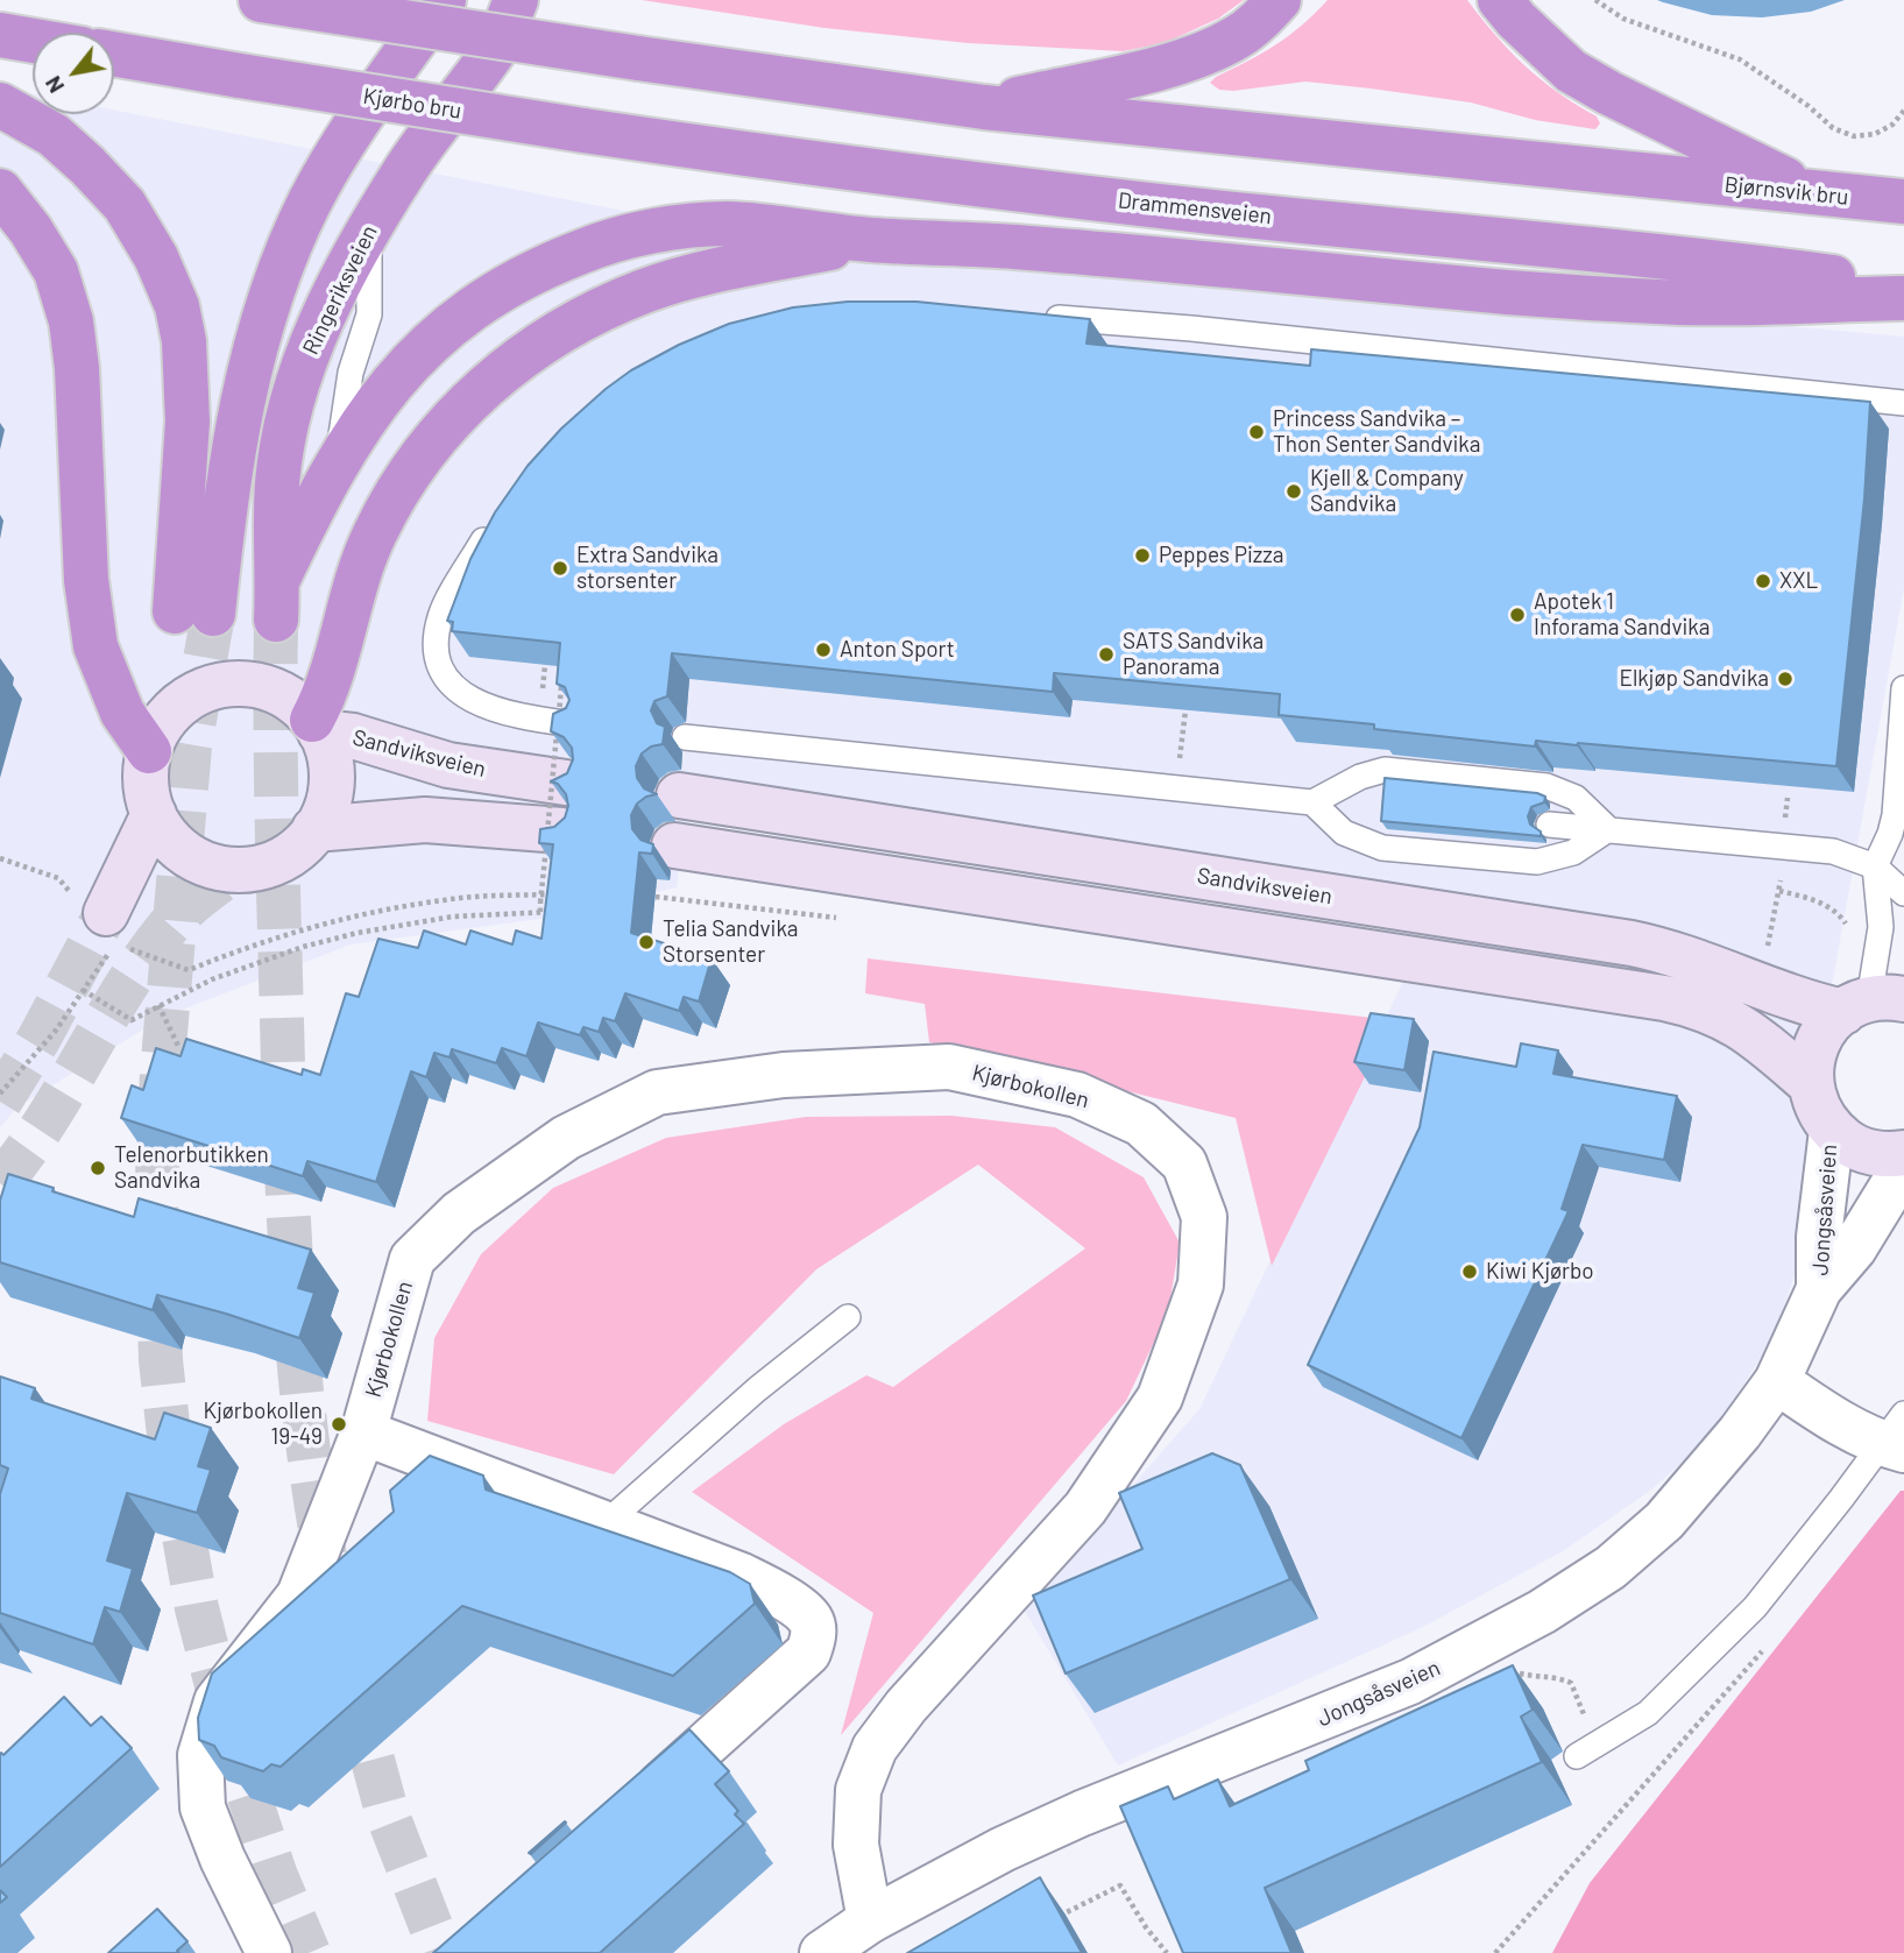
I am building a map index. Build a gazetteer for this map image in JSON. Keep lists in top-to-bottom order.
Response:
{
  "streets": {
    "highway": [
      "Kjørbo bru",
      "Bjørnsvik bru",
      "Drammensveien",
      "Ringeriksveien"
    ],
    "main road": ["Sandviksveien"],
    "street": ["Kjørbokollen", "Jongsåsveien"]
  },
  "crossings": [
    ["Kjørbo bru", "Drammensveien"],
    ["Kjørbokollen", "Jongsåsveien"]
  ],
  "places": [
    "Princess Sandvika – Thon Senter Sandvika",
    "Kjell & Company Sandvika",
    "Peppes Pizza",
    "Extra Sandvika storsenter",
    "XXL",
    "Apotek 1 Inforama Sandvika",
    "Anton Sport",
    "SATS Sandvika Panorama",
    "Elkjøp Sandvika",
    "Telia Sandvika Storsenter",
    "Telenorbutikken Sandvika",
    "Kiwi Kjørbo",
    "Kjørbokollen 19-49"
  ],
  "north": "bottom left"
}
